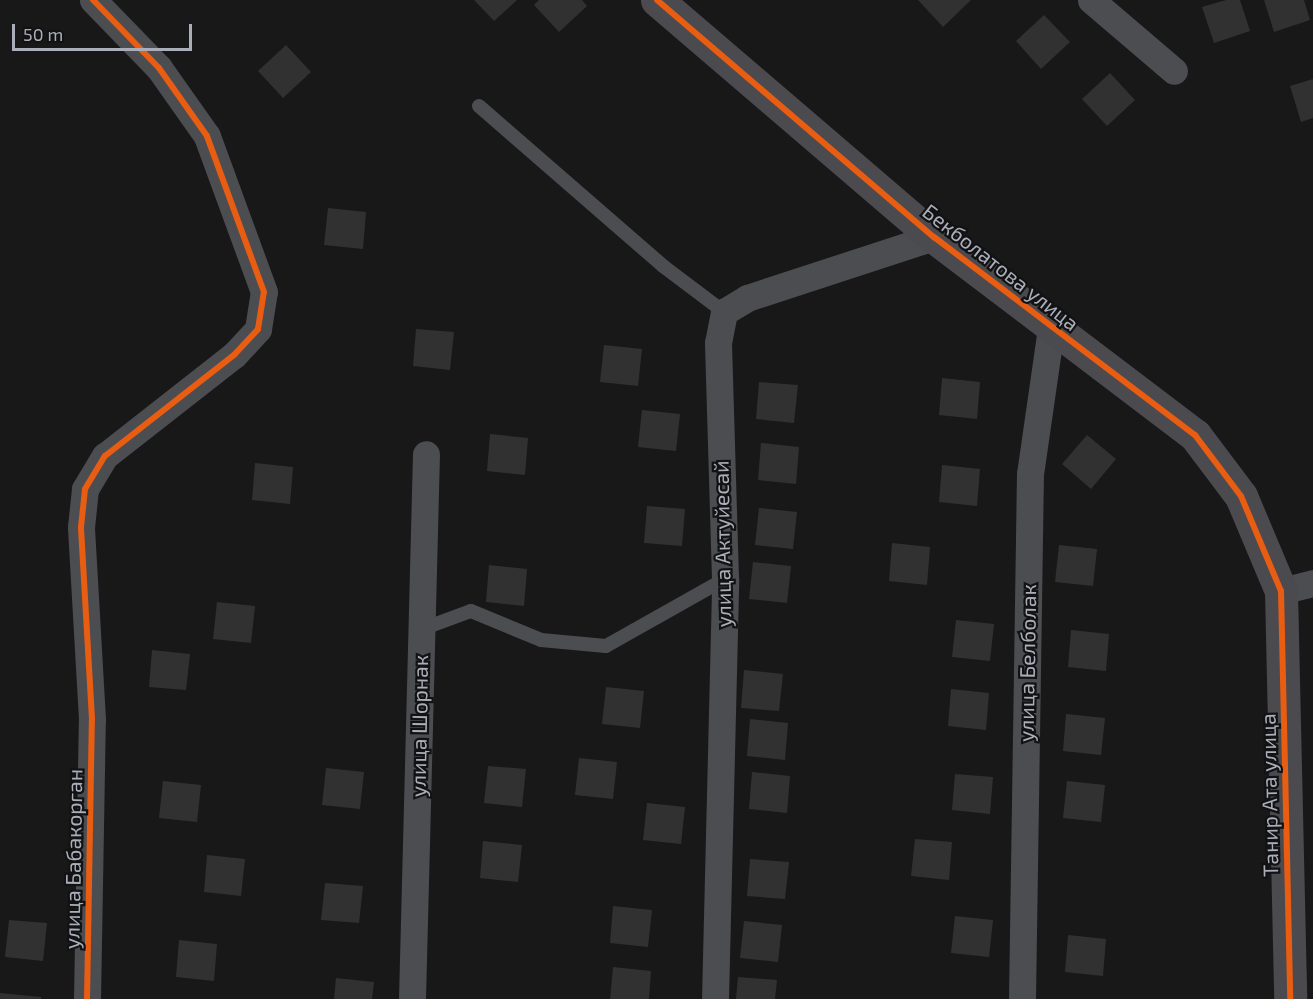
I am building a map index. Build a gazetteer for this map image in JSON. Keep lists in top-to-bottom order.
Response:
{
  "streets": {
    "street": [
      "Бекболатова улица",
      "улица Актуйесай",
      "улица Белболак",
      "улица Шорнак",
      "Танир Ата улица",
      "улица Бабакорган"
    ]
  },
  "crossings": [
    ["Бекболатова улица", "улица Белболак"],
    ["Бекболатова улица", "Танир Ата улица"]
  ],
  "scale_bar": "50 m"
}
